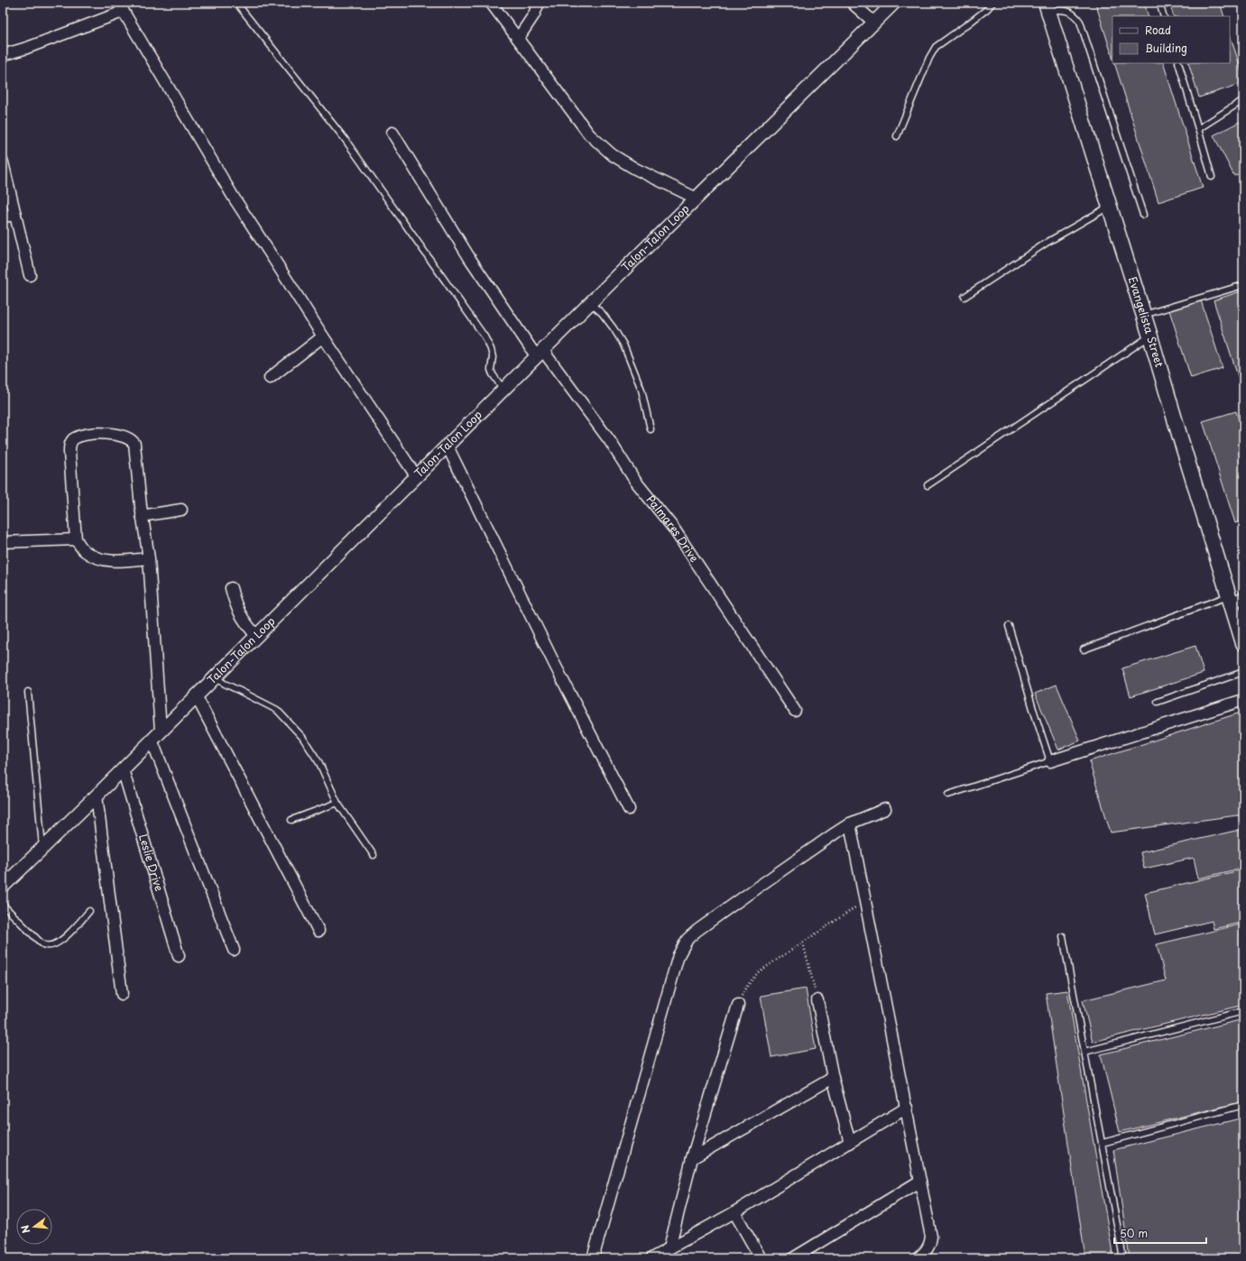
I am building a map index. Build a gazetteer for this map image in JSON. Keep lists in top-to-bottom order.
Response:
{
  "streets": {
    "main road": ["Evangelista Street"],
    "street": ["Talon-Talon Loop", "Palmares Drive", "Leslie Drive"]
  },
  "crossings": [
    ["Talon-Talon Loop", "Palmares Drive"],
    ["Talon-Talon Loop", "Leslie Drive"]
  ],
  "legend": ["Road", "Building"],
  "scale_bar": "50 m",
  "north": "left"
}
